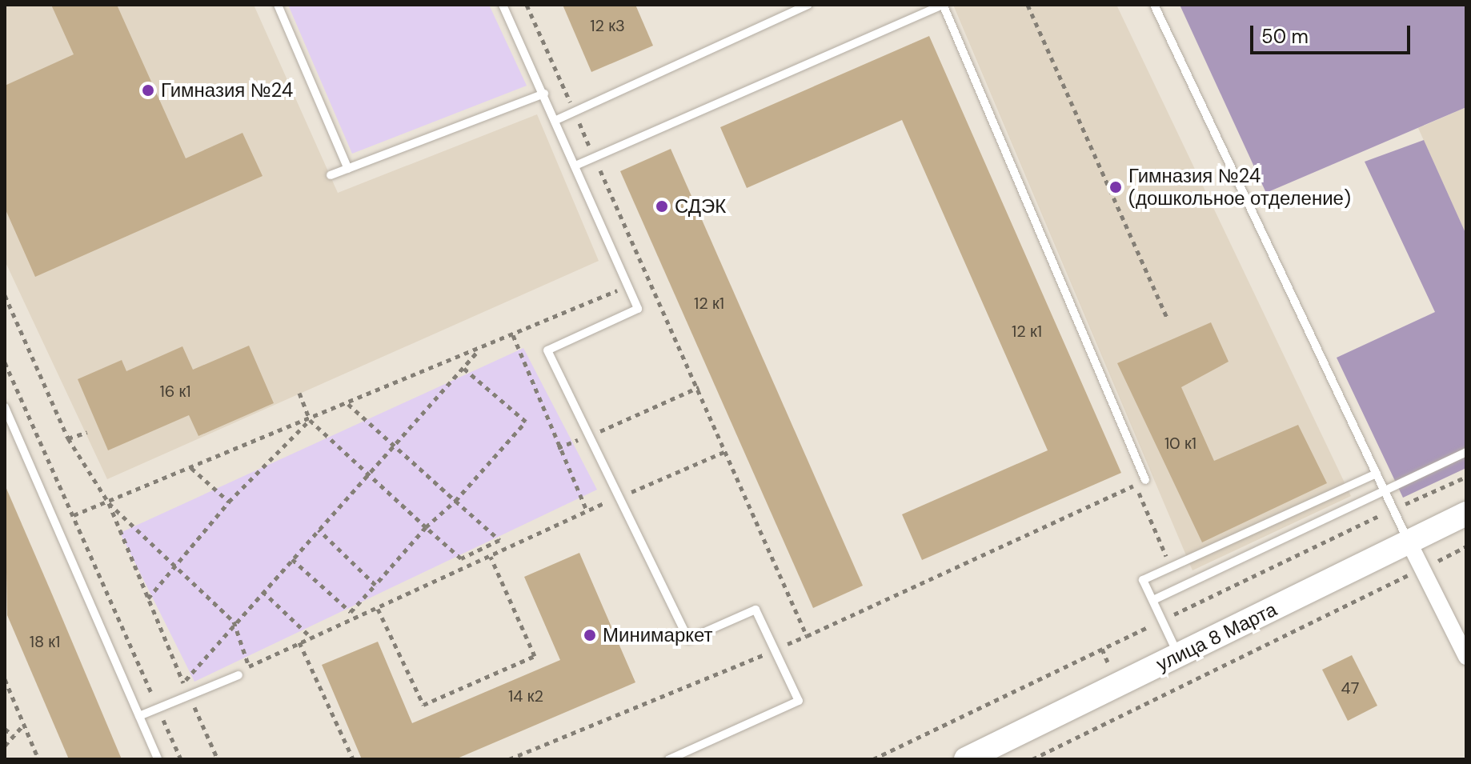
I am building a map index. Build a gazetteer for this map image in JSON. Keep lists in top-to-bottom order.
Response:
{
  "streets": {
    "street": ["улица 8 Марта"]
  },
  "places": [
    "Гимназия №24",
    "Гимназия №24 (дошкольное отделение)",
    "СДЭК",
    "Минимаркет"
  ],
  "house_numbers": [
    "12 к3",
    "12 к1",
    "12 к1",
    "16 к1",
    "10 к1",
    "18 к1",
    "47",
    "14 к2"
  ],
  "scale_bar": "50 m"
}
